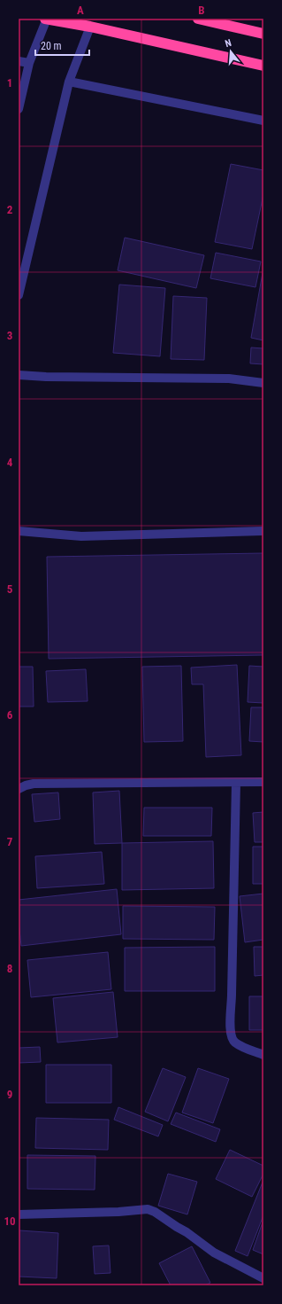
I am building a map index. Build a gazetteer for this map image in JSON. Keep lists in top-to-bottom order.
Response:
{
  "scale_bar": "20 m",
  "north": "top",
  "grid": {
    "columns": ["A", "B"],
    "rows": [
      "1",
      "2",
      "3",
      "4",
      "5",
      "6",
      "7",
      "8",
      "9",
      "10"
    ]
  }
}
